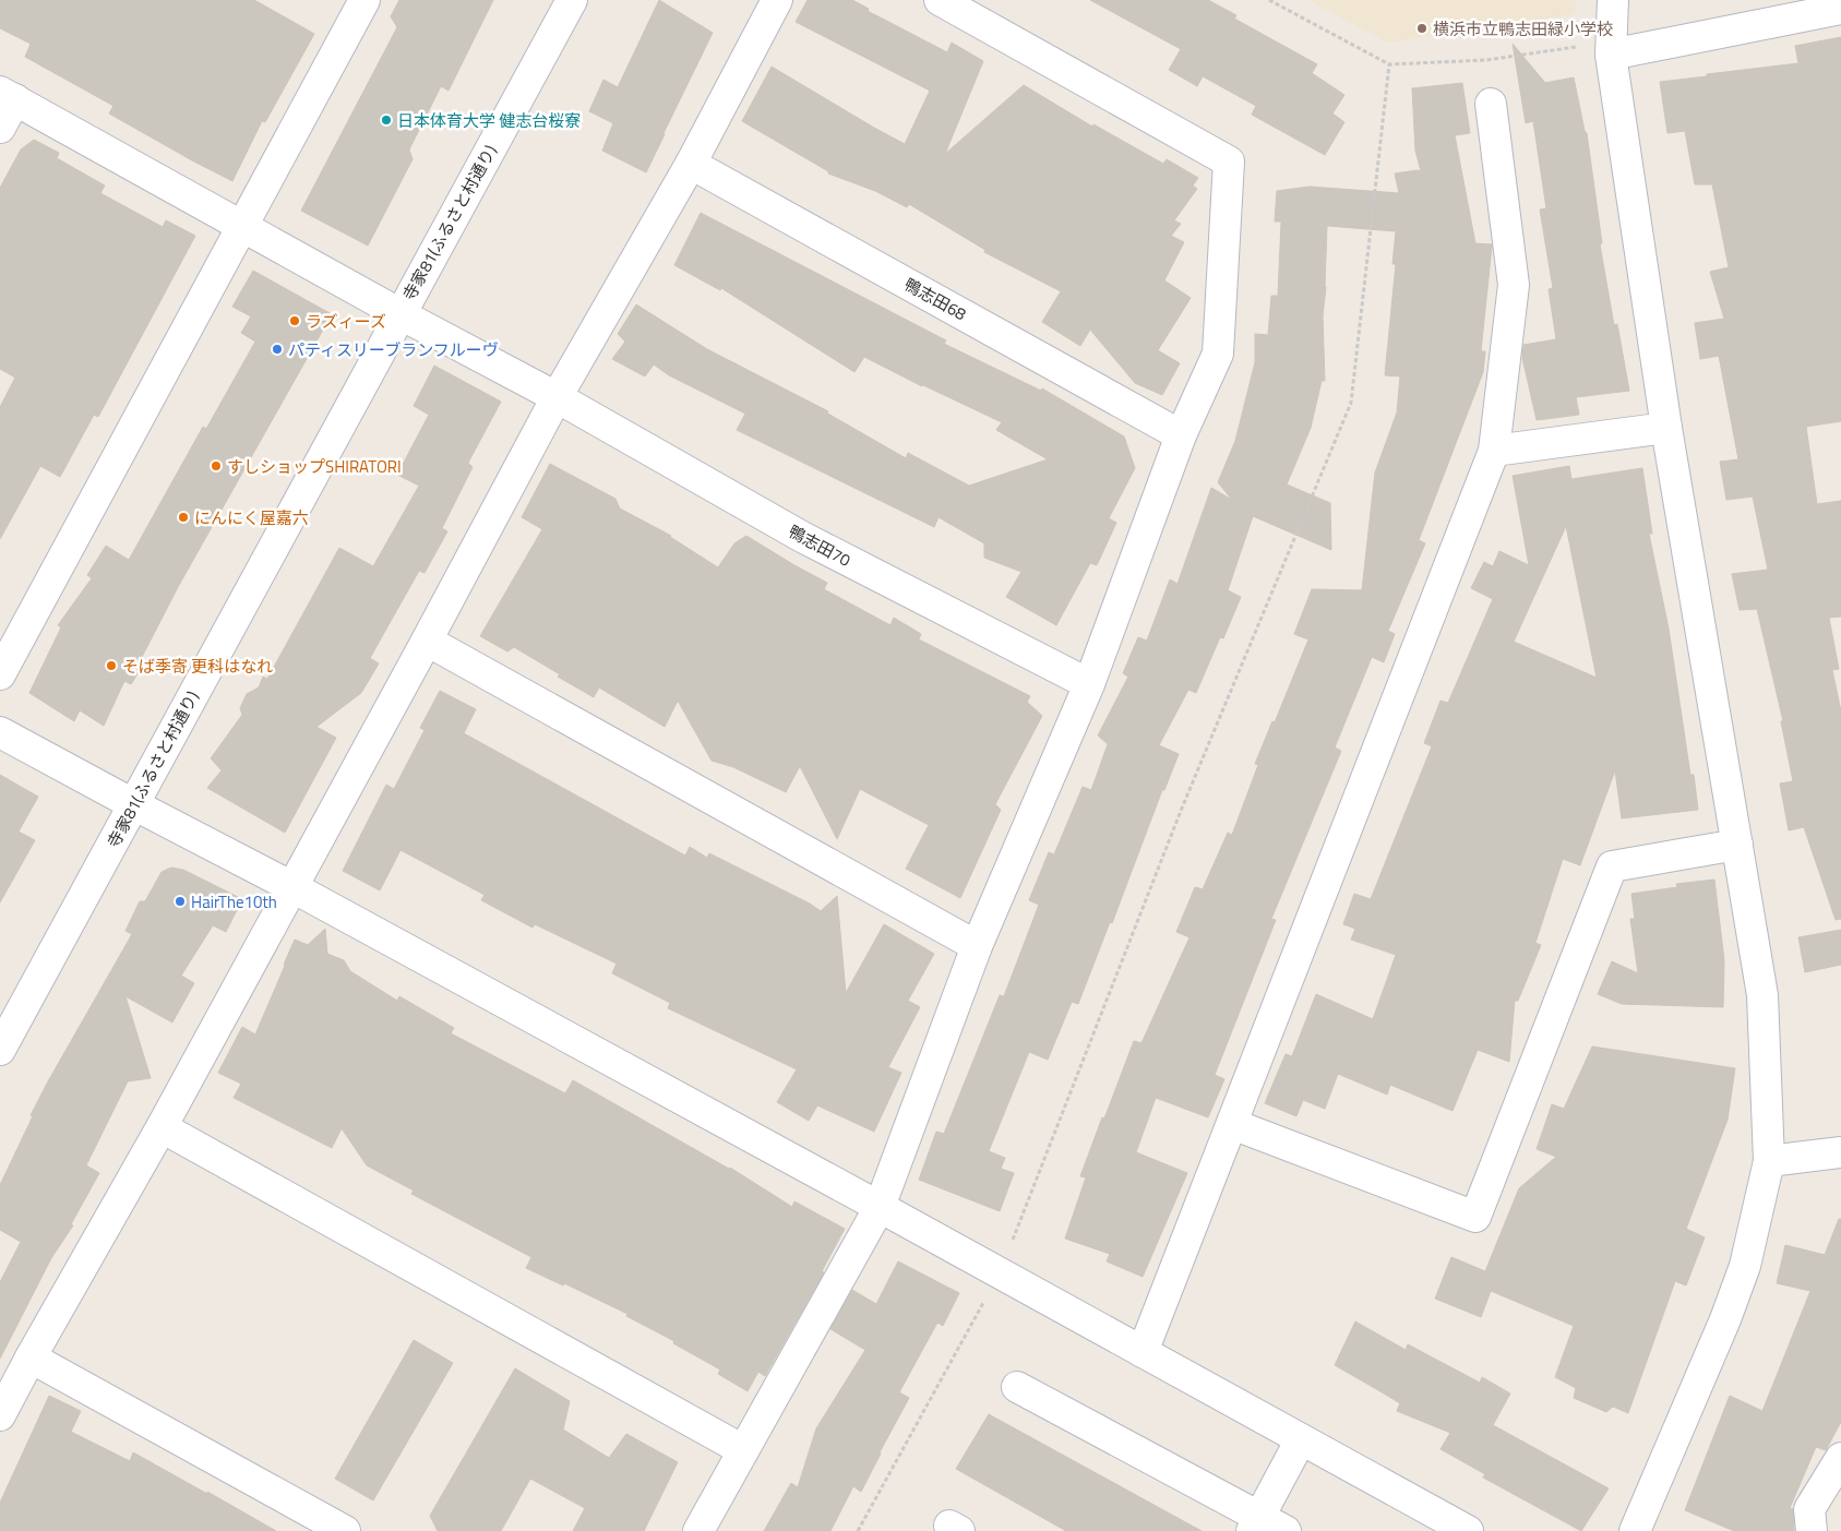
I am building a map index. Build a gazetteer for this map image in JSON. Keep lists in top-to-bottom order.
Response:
{
  "streets": {
    "street": ["寺家81(ふるさと村通り)", "鴨志田68", "鴨志田70"]
  },
  "crossings": [
    ["寺家81(ふるさと村通り)", "鴨志田70"]
  ],
  "places": [
    "横浜市立鴨志田緑小学校",
    "日本体育大学 健志台桜寮",
    "ラズィーズ",
    "パティスリーブランフルーヴ",
    "すしショップSHIRATORI",
    "にんにく屋嘉六",
    "そば季寄 更科はなれ",
    "HairThe10th"
  ]
}
